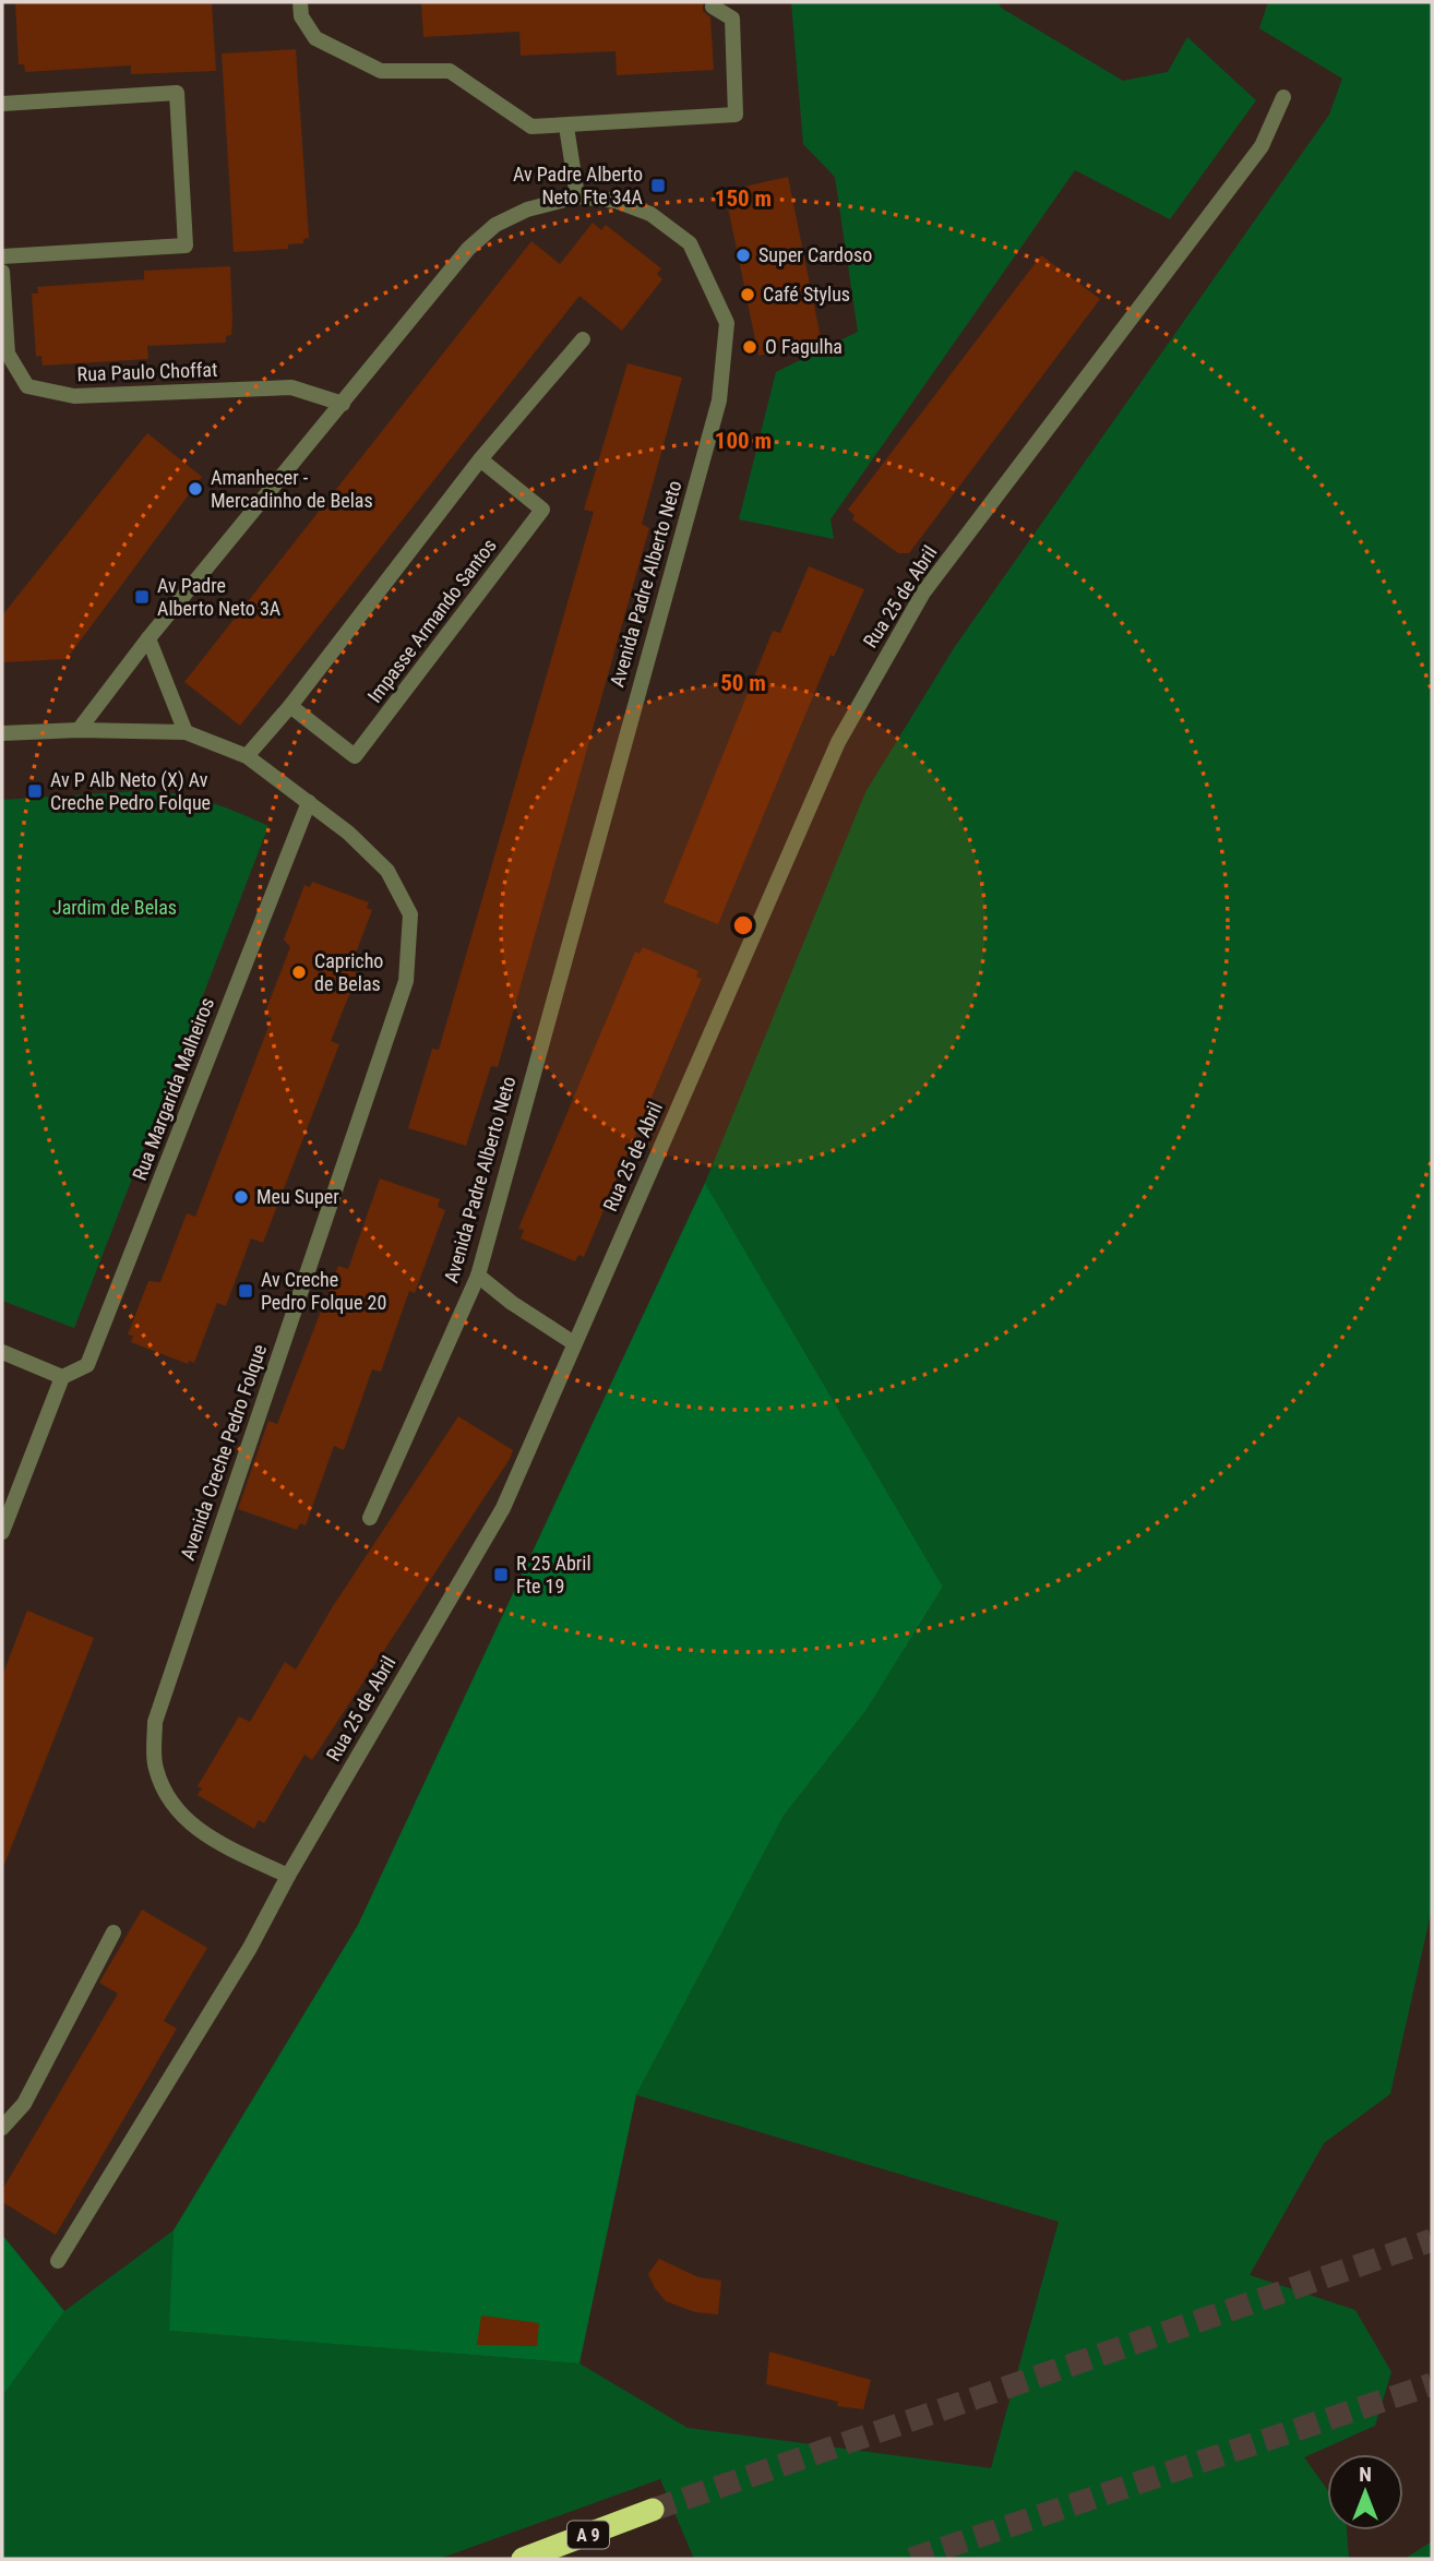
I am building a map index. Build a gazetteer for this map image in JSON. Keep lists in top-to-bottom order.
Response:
{
  "streets": {
    "highway": ["A 9"],
    "street": [
      "Rua Paulo Choffat",
      "Avenida Padre Alberto Neto",
      "Rua 25 de Abril",
      "Impasse Armando Santos",
      "Rua Margarida Malheiros",
      "Avenida Creche Pedro Folque"
    ]
  },
  "crossings": [
    ["Rua Paulo Choffat", "Avenida Padre Alberto Neto"],
    ["Avenida Padre Alberto Neto", "Avenida Creche Pedro Folque"],
    ["Rua 25 de Abril", "Avenida Creche Pedro Folque"],
    ["Rua Margarida Malheiros", "Avenida Creche Pedro Folque"]
  ],
  "parks": ["Jardim de Belas"],
  "places": {
    "transit": [
      "Av Padre Alberto Neto Fte 34A",
      "Av Padre Alberto Neto 3A",
      "Av P Alb Neto (X) Av Creche Pedro Folque",
      "Av Creche Pedro Folque 20",
      "R 25 Abril Fte 19"
    ],
    "other": [
      "Super Cardoso",
      "Café Stylus",
      "O Fagulha",
      "Amanhecer - Mercadinho de Belas",
      "Capricho de Belas",
      "Meu Super"
    ]
  },
  "north": "top",
  "rings": ["150 m", "100 m", "50 m"]
}
